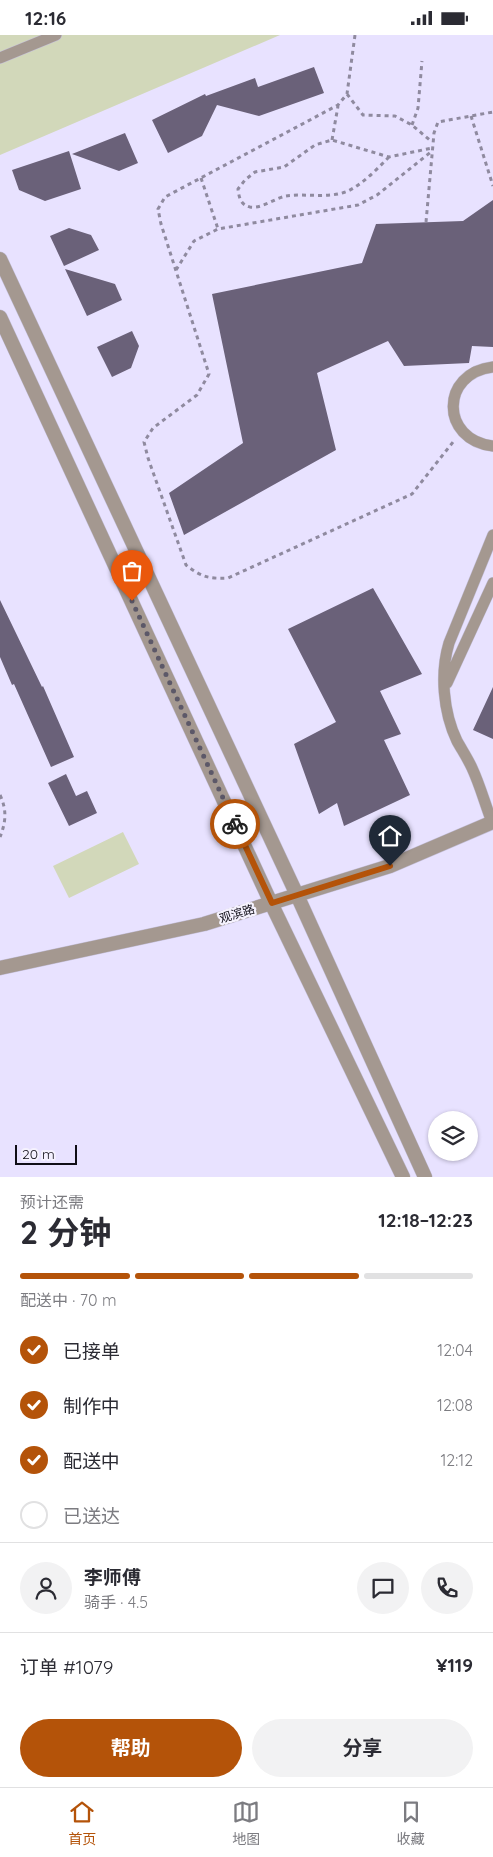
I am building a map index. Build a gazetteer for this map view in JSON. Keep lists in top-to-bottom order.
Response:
{
  "streets": {
    "street": ["观滨路"]
  },
  "scale_bar": "20 m",
  "page": {
    "status": "12:16",
    "scale": "20 m",
    "heading": ["2 分钟", "预计还需", "12:18–12:23"],
    "panel": [
      "李师傅",
      "骑手 · 4.5",
      "订单 #1079",
      "¥119"
    ],
    "bar": "配送中 · 70 m",
    "list": [
      ["已接单", "12:04"],
      ["制作中", "12:08"],
      ["配送中", "12:12"],
      "已送达"
    ],
    "buttons": ["帮助", "分享"],
    "tabs": ["首页", "地图", "收藏"]
  }
}
